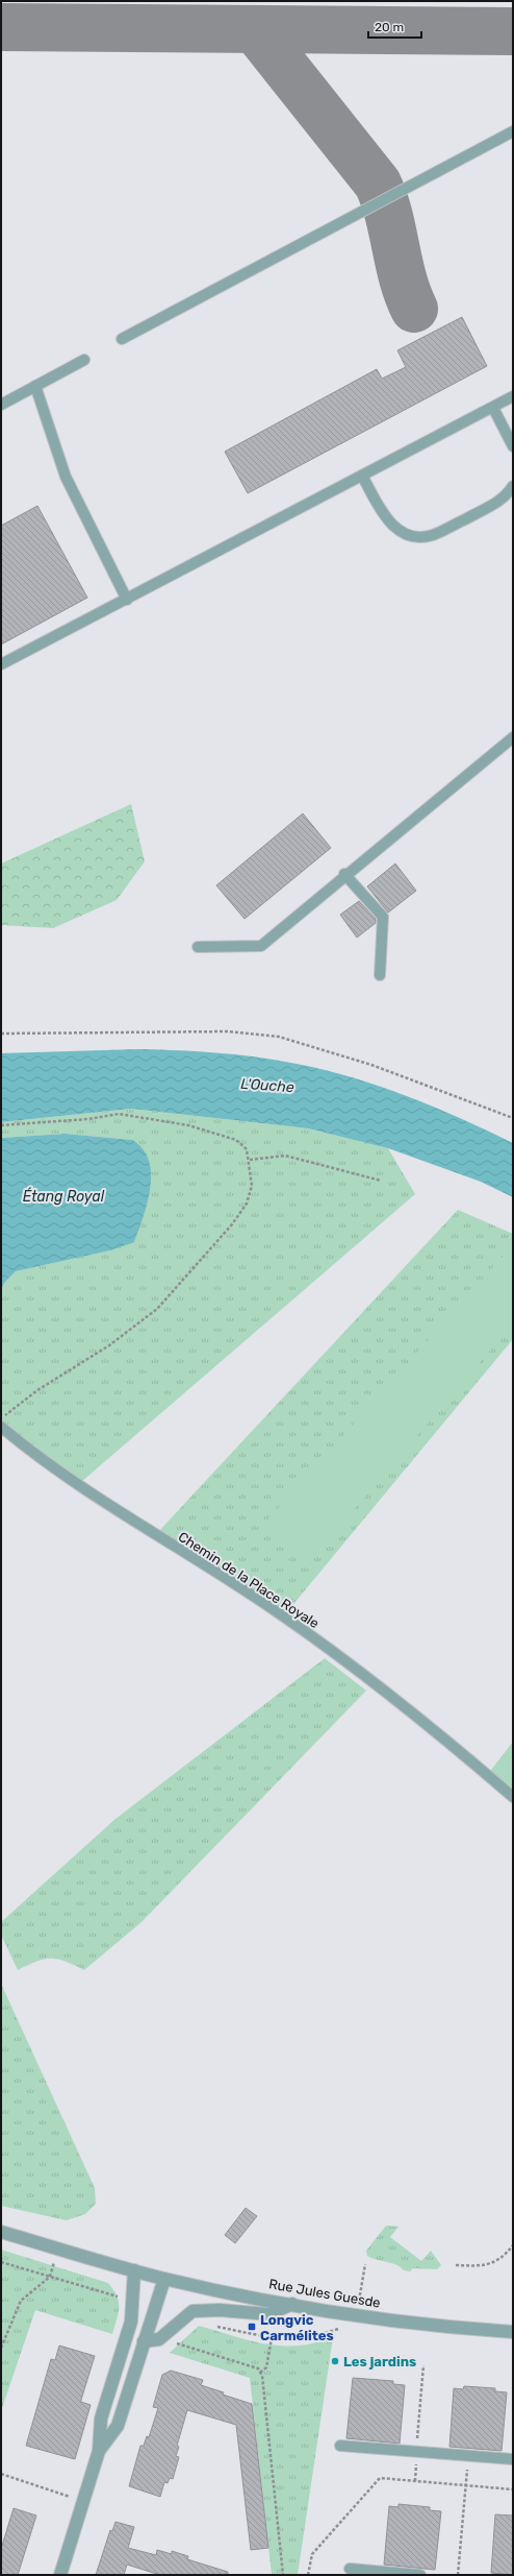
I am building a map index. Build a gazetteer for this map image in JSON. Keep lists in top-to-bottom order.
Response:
{
  "streets": {
    "street": ["Rue Jules Guesde"],
    "lane": ["Chemin de la Place Royale"]
  },
  "water": ["L'Ouche", "Étang Royal"],
  "places": {
    "transit": ["Longvic Carmélites"],
    "other": ["Les jardins"]
  },
  "scale_bar": "20 m"
}
